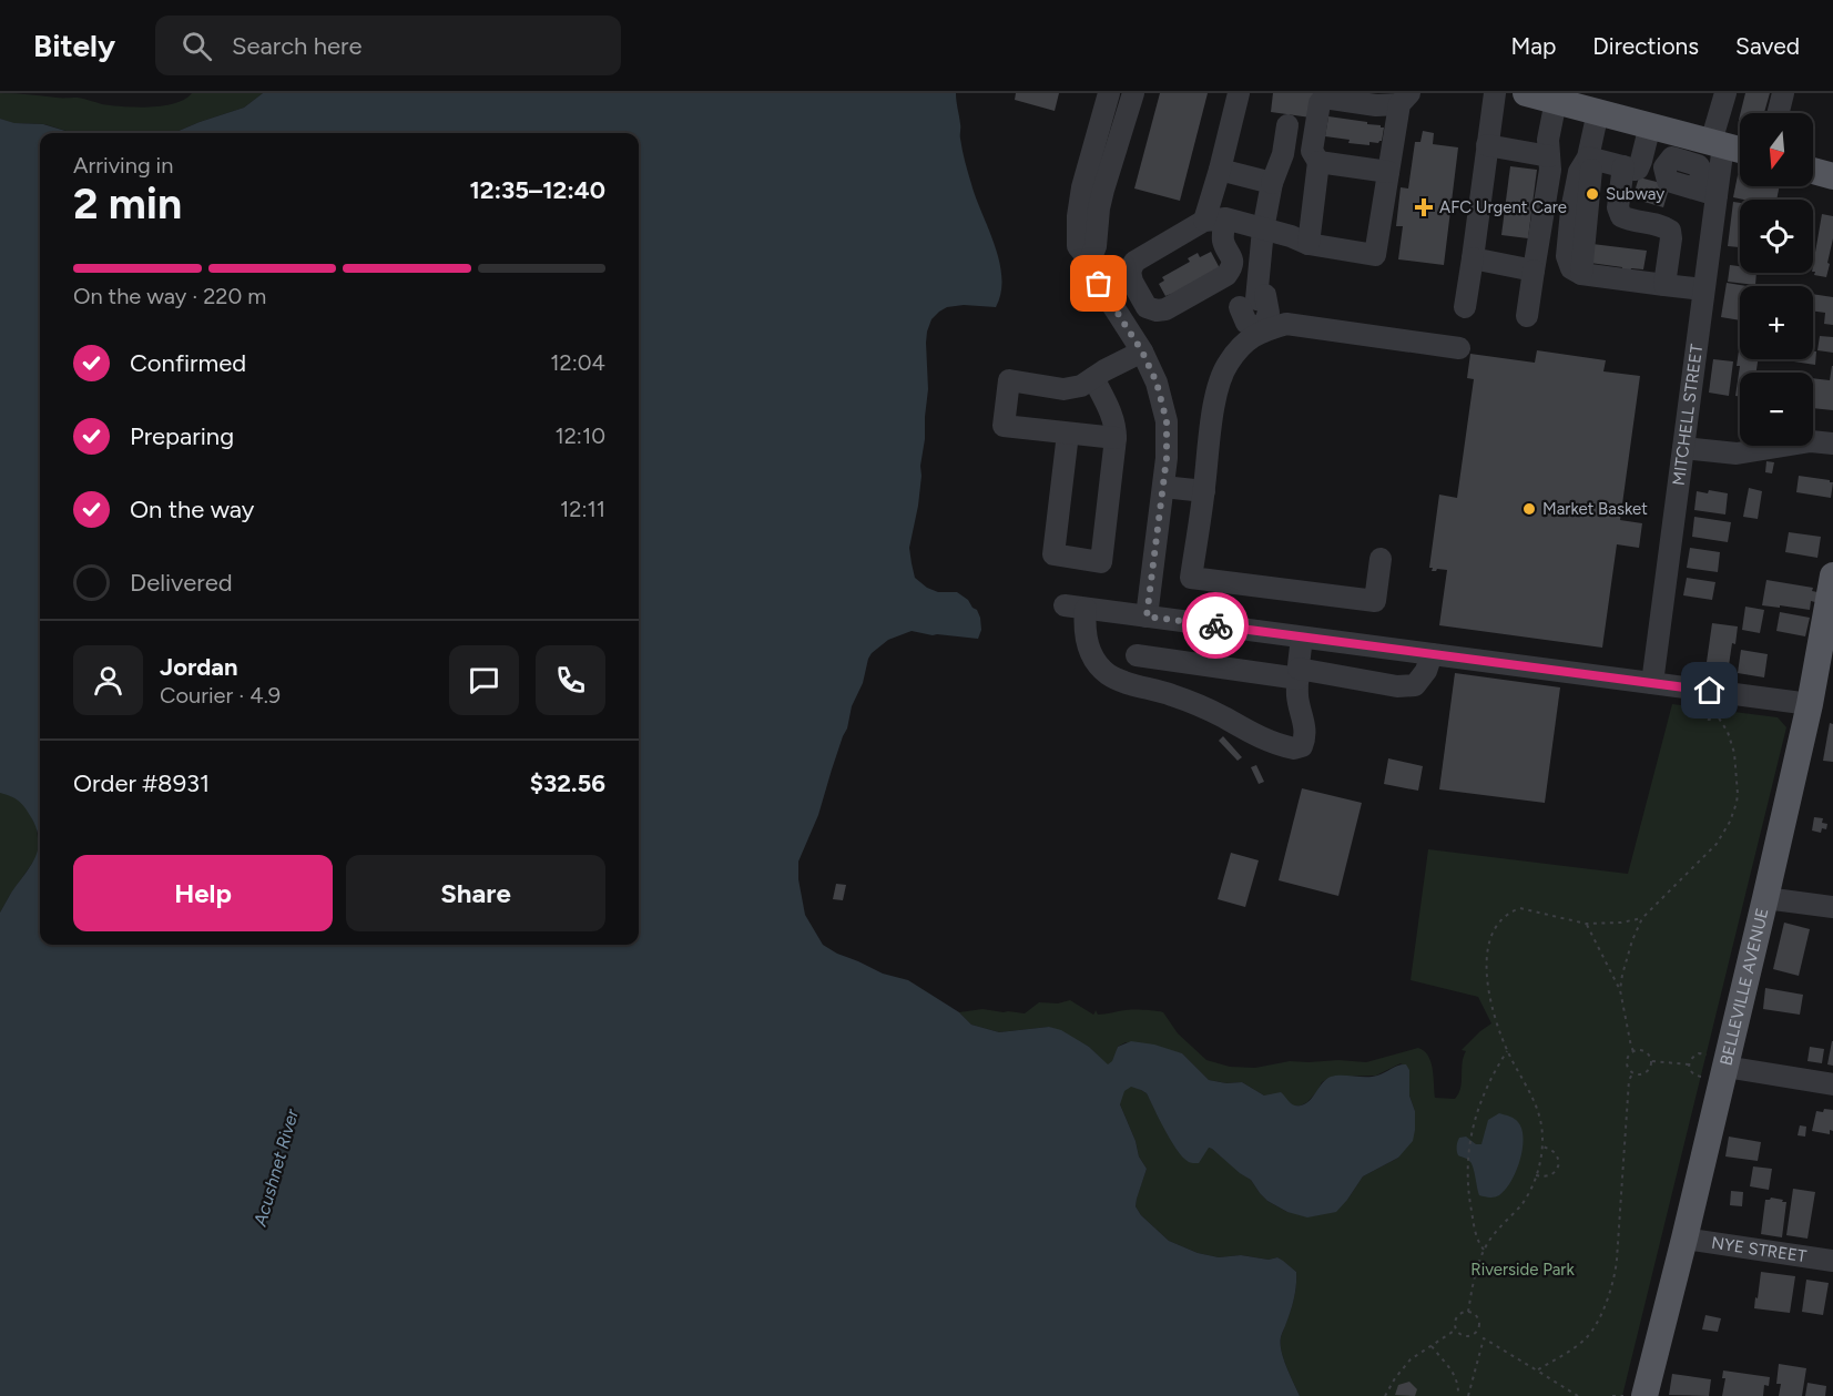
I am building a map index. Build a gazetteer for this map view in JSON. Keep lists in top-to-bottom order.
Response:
{
  "streets": {
    "main road": ["BELLEVILLE AVENUE"],
    "street": ["MITCHELL STREET", "NYE STREET"]
  },
  "crossings": [
    ["BELLEVILLE AVENUE", "NYE STREET"]
  ],
  "water": ["Acushnet River"],
  "parks": ["Riverside Park"],
  "places": {
    "other": ["Subway", "Market Basket"],
    "health": ["AFC Urgent Care"]
  },
  "north": "bottom",
  "page": {
    "header": "Bitely",
    "search": "Search here",
    "nav": ["Map", "Directions", "Saved"],
    "map_buttons": ["+", "−"],
    "heading": ["2 min", "Arriving in", "12:35–12:40"],
    "panel": [
      "Jordan",
      "Courier · 4.9",
      "Order #8931",
      "$32.56"
    ],
    "bar": "On the way · 220 m",
    "list": [
      ["Confirmed", "12:04"],
      ["Preparing", "12:10"],
      ["On the way", "12:11"],
      "Delivered"
    ],
    "buttons": ["Help", "Share"]
  }
}
